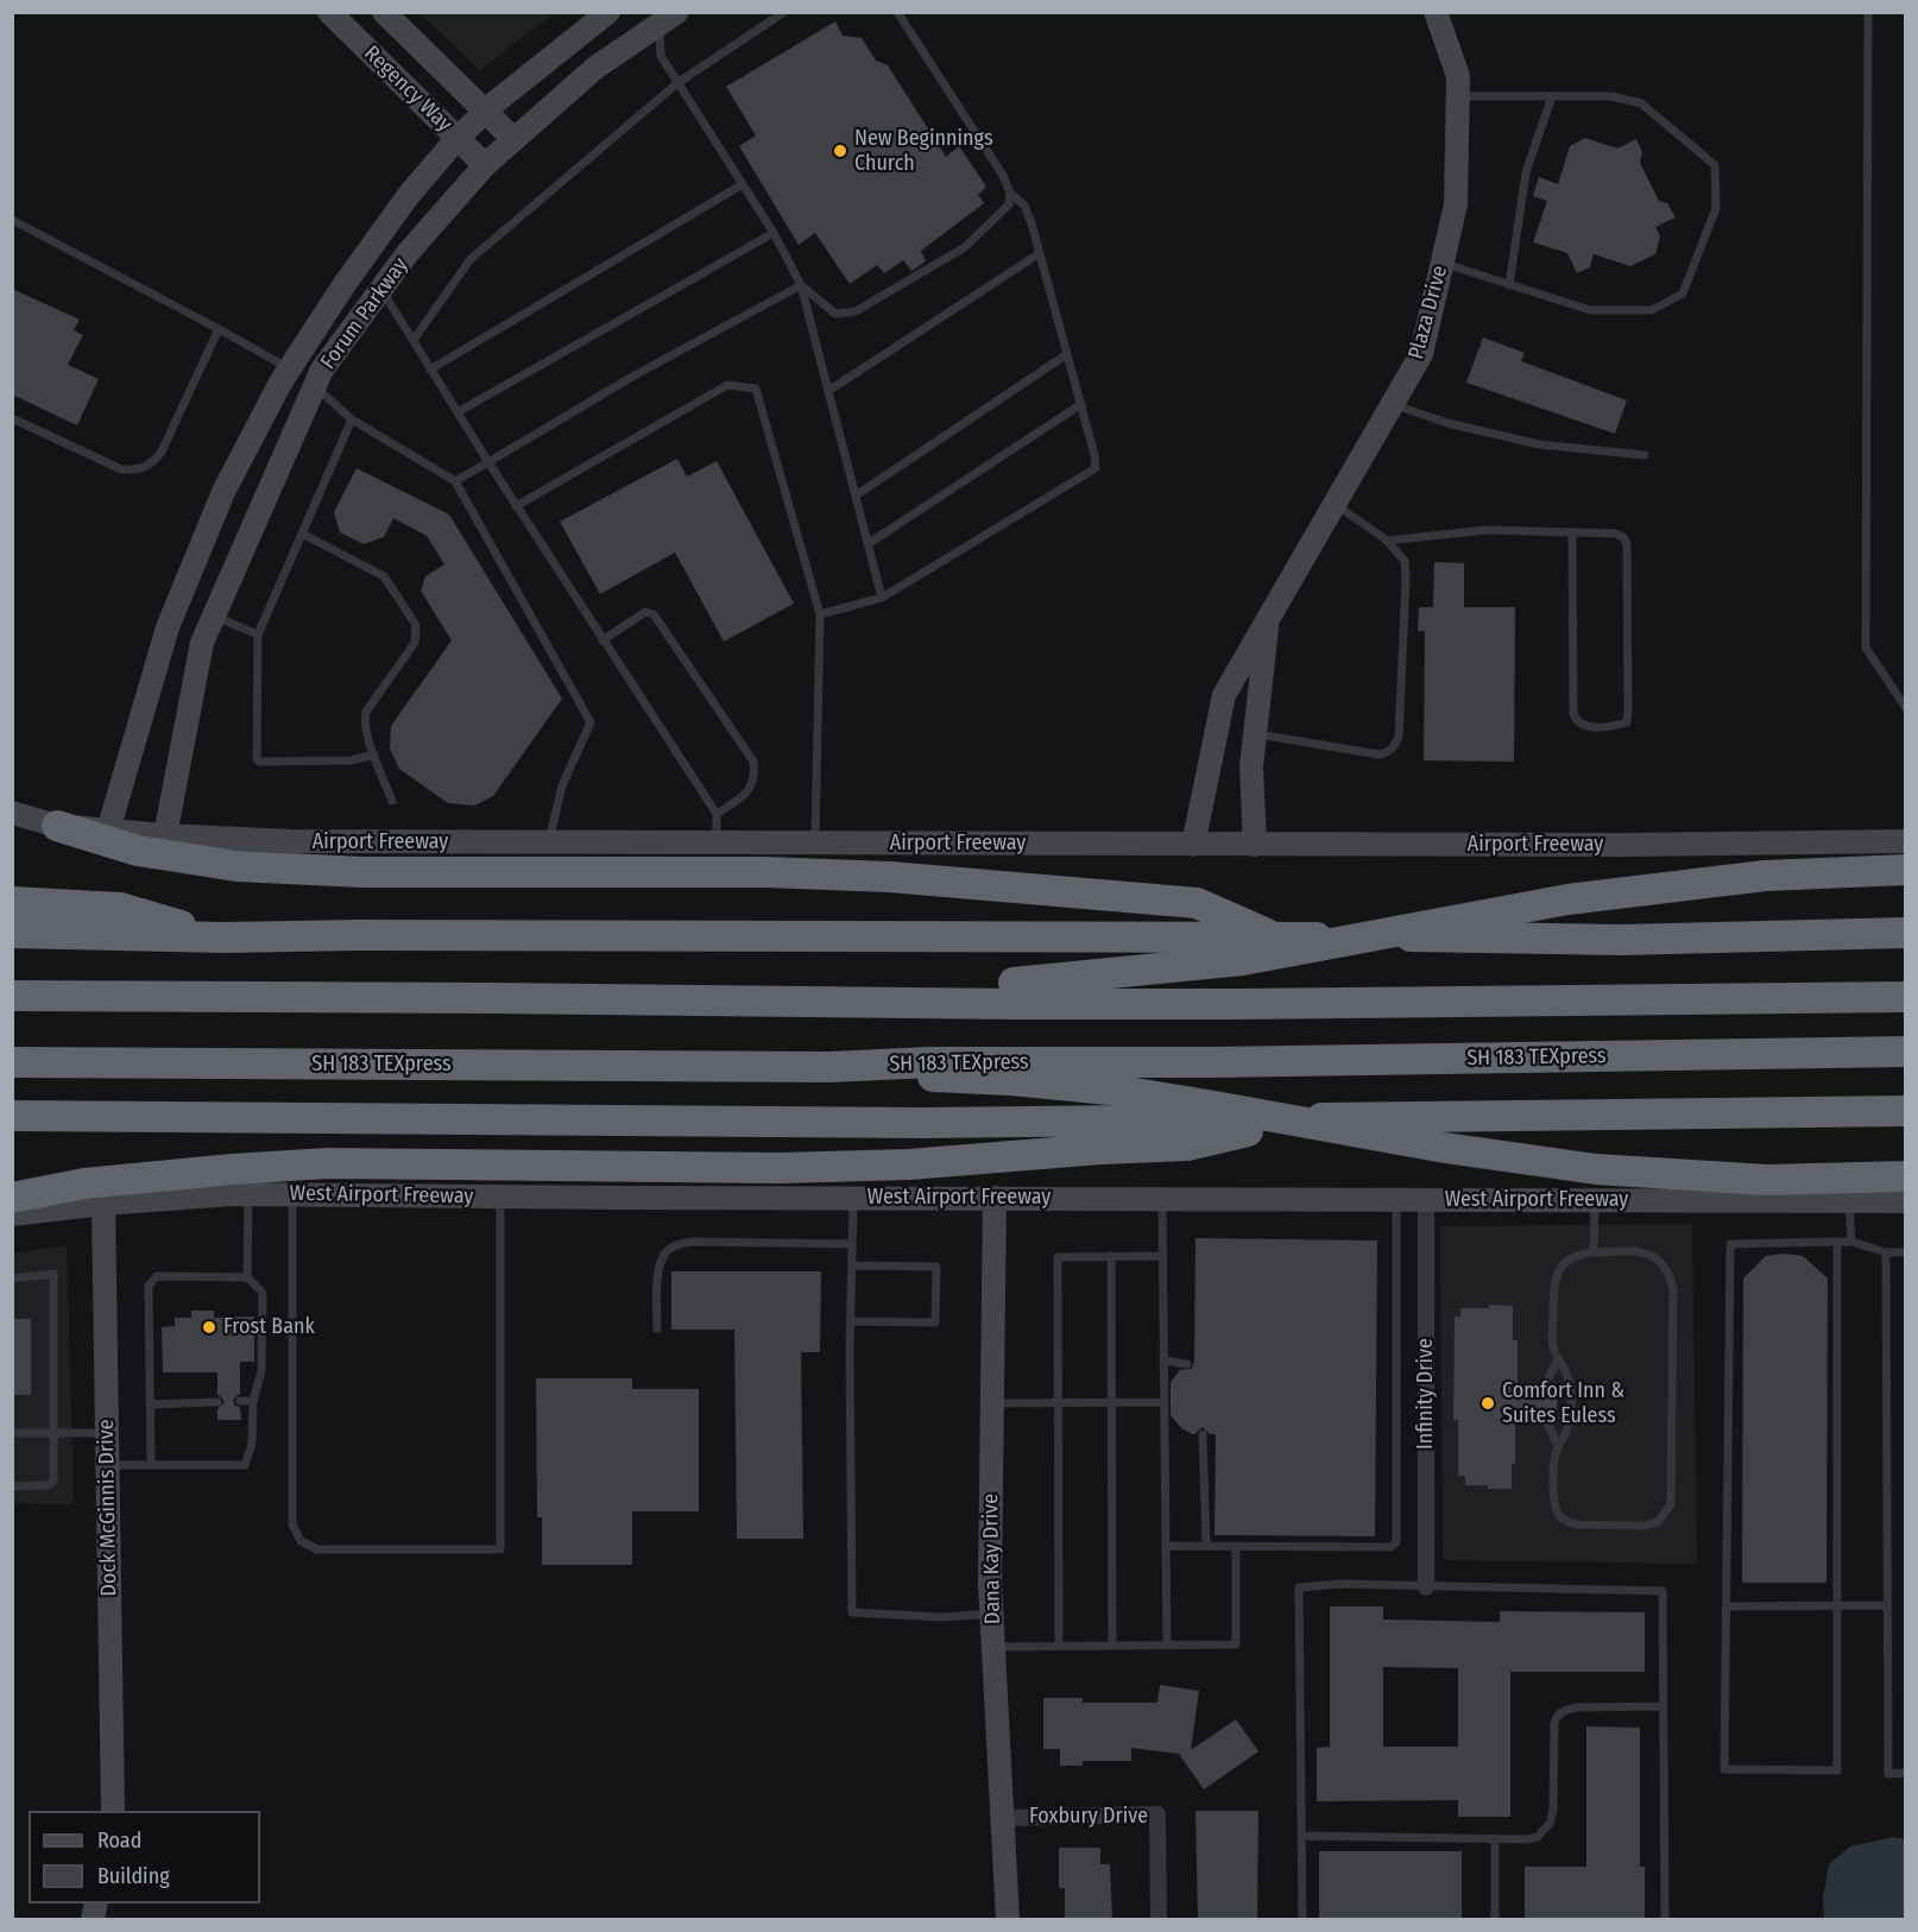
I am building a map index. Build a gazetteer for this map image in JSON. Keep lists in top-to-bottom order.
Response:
{
  "streets": {
    "highway": ["SH 183 TEXpress"],
    "street": [
      "Regency Way",
      "Plaza Drive",
      "Forum Parkway",
      "Airport Freeway",
      "West Airport Freeway",
      "Infinity Drive",
      "Dock McGinnis Drive",
      "Dana Kay Drive",
      "Foxbury Drive"
    ]
  },
  "crossings": [
    ["Regency Way", "Forum Parkway"],
    ["Plaza Drive", "Airport Freeway"],
    ["Forum Parkway", "Airport Freeway"],
    ["West Airport Freeway", "Infinity Drive"],
    ["West Airport Freeway", "Dock McGinnis Drive"],
    ["West Airport Freeway", "Dana Kay Drive"],
    ["Dana Kay Drive", "Foxbury Drive"]
  ],
  "places": ["New Beginnings Church", "Frost Bank", "Comfort Inn & Suites Euless"],
  "legend": ["Road", "Building"]
}
